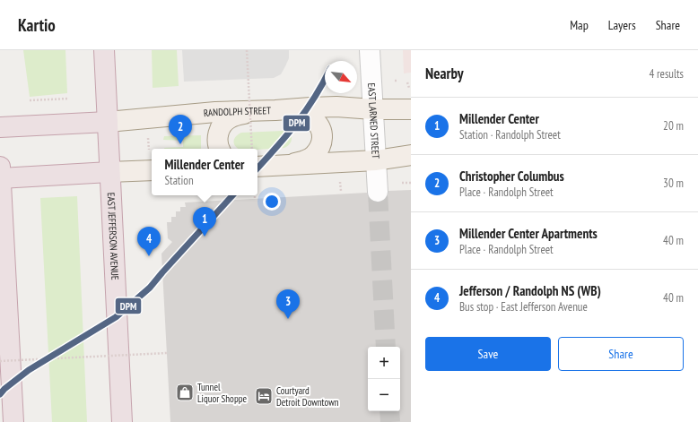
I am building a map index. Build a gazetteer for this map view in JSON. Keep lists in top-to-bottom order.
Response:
{
  "streets": {
    "highway": ["RANDOLPH STREET", "EAST JEFFERSON AVENUE"],
    "street": ["EAST LARNED STREET"]
  },
  "crossings": [
    ["RANDOLPH STREET", "EAST LARNED STREET"],
    ["RANDOLPH STREET", "EAST JEFFERSON AVENUE"]
  ],
  "places": {
    "shop": ["Tunnel Liquor Shoppe"],
    "hotel": ["Courtyard Detroit Downtown"]
  },
  "lines": ["transit line DPM"],
  "north": "bottom right",
  "page": {
    "header": "Kartio",
    "nav": ["Map", "Layers", "Share"],
    "heading": ["Nearby", "4 results"],
    "list": [
      {
        "mark": "1",
        "name": "Millender Center",
        "note": "Station · Randolph Street",
        "value": "20 m"
      },
      {
        "mark": "2",
        "name": "Christopher Columbus",
        "note": "Place · Randolph Street",
        "value": "30 m"
      },
      {
        "mark": "3",
        "name": "Millender Center Apartments",
        "note": "Place · Randolph Street",
        "value": "40 m"
      },
      {
        "mark": "4",
        "name": "Jefferson / Randolph NS (WB)",
        "note": "Bus stop · East Jefferson Avenue",
        "value": "40 m"
      }
    ],
    "pins": [
      "2",
      "1",
      "4",
      "3"
    ],
    "popup": ["Millender Center", "Station"],
    "buttons": ["Save", "Share"],
    "map_buttons": ["+", "−"]
  }
}
